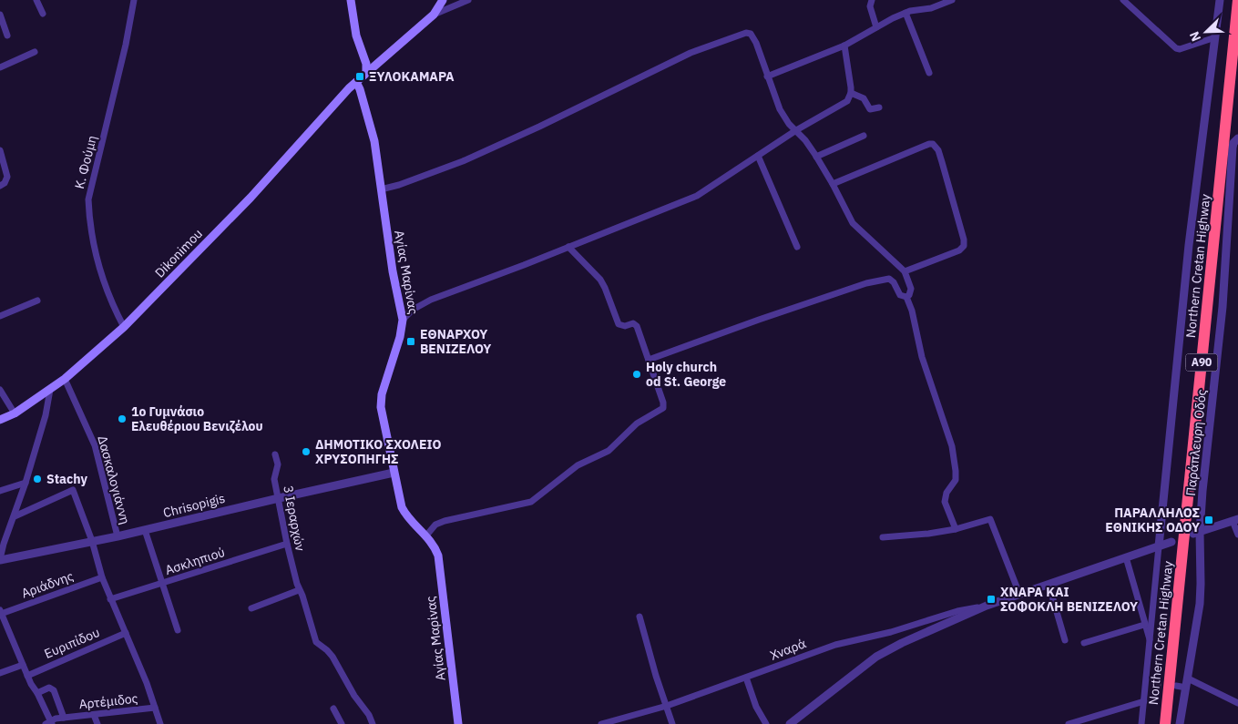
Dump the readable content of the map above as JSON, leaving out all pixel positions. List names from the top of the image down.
{
  "streets": {
    "highway": ["Northern Cretan Highway", "Α90"],
    "main road": ["Dikonimou", "Αγίας Μαρίνας"],
    "street": [
      "Κ. Φούμη",
      "Παράπλευρη Οδός",
      "Δασκαλογιάννη",
      "Chrisopigis",
      "3 Ιεραρχών",
      "Ασκληπιού",
      "Αριάδνης",
      "Ευριπίδου",
      "Χναρά",
      "Αρτέμιδος"
    ]
  },
  "crossings": [
    ["Κ. Φούμη", "Dikonimou"],
    ["Dikonimou", "Αγίας Μαρίνας"],
    ["Dikonimou", "Δασκαλογιάννη"],
    ["Αγίας Μαρίνας", "Chrisopigis"],
    ["Παράπλευρη Οδός", "Χναρά"],
    ["Δασκαλογιάννη", "Chrisopigis"],
    ["Chrisopigis", "3 Ιεραρχών"],
    ["3 Ιεραρχών", "Ασκληπιού"]
  ],
  "places": {
    "transit": [
      "ΞΥΛΟΚΑΜΑΡΑ",
      "ΕΘΝΑΡΧΟΥ ΒΕΝΙΖΕΛΟΥ",
      "ΠΑΡΑΛΛΗΛΟΣ ΕΘΝΙΚΗΣ ΟΔΟΥ",
      "ΧΝΑΡΑ ΚΑΙ ΣΟΦΟΚΛΗ ΒΕΝΙΖΕΛΟΥ"
    ],
    "other": [
      "Holy church od St. George",
      "1ο Γυμνάσιο Ελευθέριου Βενιζέλου",
      "ΔΗΜΟΤΙΚΟ ΣΧΟΛΕΙΟ ΧΡΥΣΟΠΗΓΗΣ",
      "Stachy"
    ]
  },
  "north": "bottom left"
}
